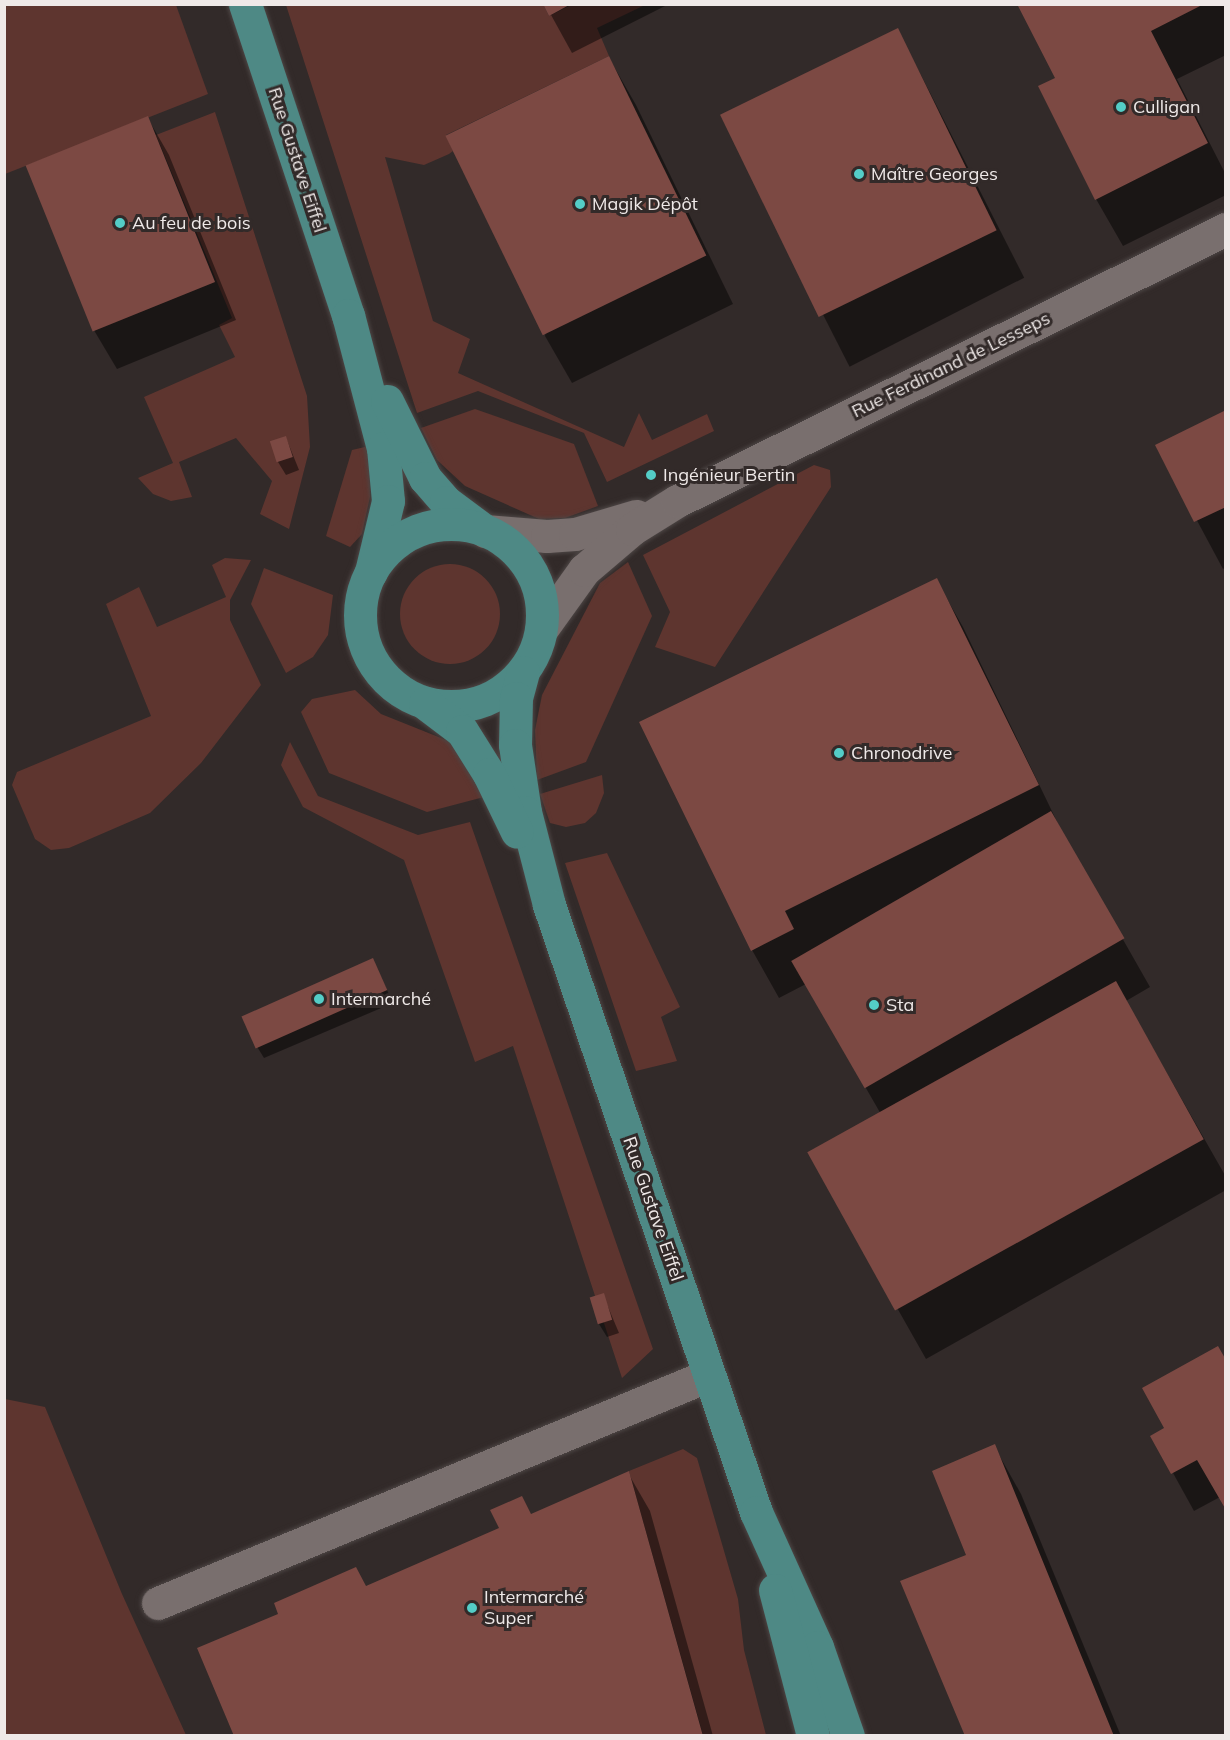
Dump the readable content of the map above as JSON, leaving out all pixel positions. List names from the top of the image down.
{
  "streets": {
    "main road": ["Rue Gustave Eiffel"],
    "street": ["Rue Ferdinand de Lesseps"]
  },
  "crossings": [
    ["Rue Gustave Eiffel", "Rue Ferdinand de Lesseps"]
  ],
  "places": [
    "Culligan",
    "Maître Georges",
    "Magik Dépôt",
    "Au feu de bois",
    "Ingénieur Bertin",
    "Chronodrive",
    "Intermarché",
    "Sta",
    "Intermarché Super"
  ]
}
